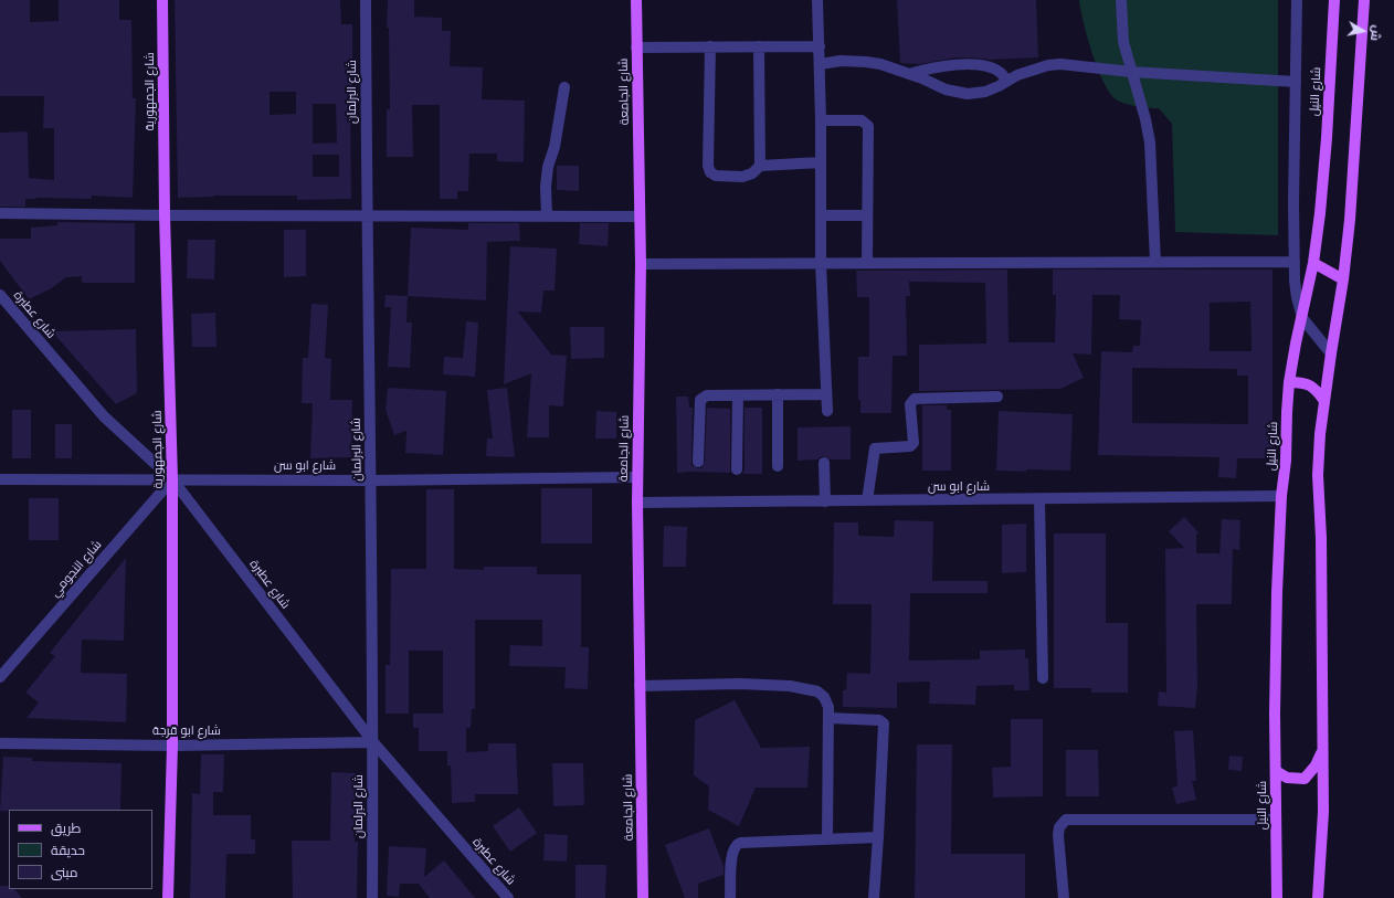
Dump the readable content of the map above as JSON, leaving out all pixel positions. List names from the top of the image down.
{
  "streets": {
    "main road": ["شارع الجمهورية", "شارع الجامعة", "شارع النيل"],
    "street": [
      "شارع البرلمان",
      "شارع عطبرة",
      "شارع ابو سن",
      "شارع النجومي",
      "شارع ابو قرجة"
    ]
  },
  "crossings": [
    ["شارع الجمهورية", "شارع عطبرة"],
    ["شارع الجمهورية", "شارع ابو سن"],
    ["شارع الجمهورية", "شارع النجومي"],
    ["شارع الجمهورية", "شارع ابو قرجة"],
    ["شارع البرلمان", "شارع عطبرة"],
    ["شارع البرلمان", "شارع ابو سن"],
    ["شارع البرلمان", "شارع ابو قرجة"],
    ["شارع الجامعة", "شارع ابو سن"],
    ["شارع النيل", "شارع ابو سن"],
    ["شارع عطبرة", "شارع ابو سن"],
    ["شارع عطبرة", "شارع النجومي"],
    ["شارع عطبرة", "شارع ابو قرجة"],
    ["شارع ابو سن", "شارع النجومي"]
  ],
  "legend": ["طريق", "حديقة", "مبنى"],
  "north": "right"
}
